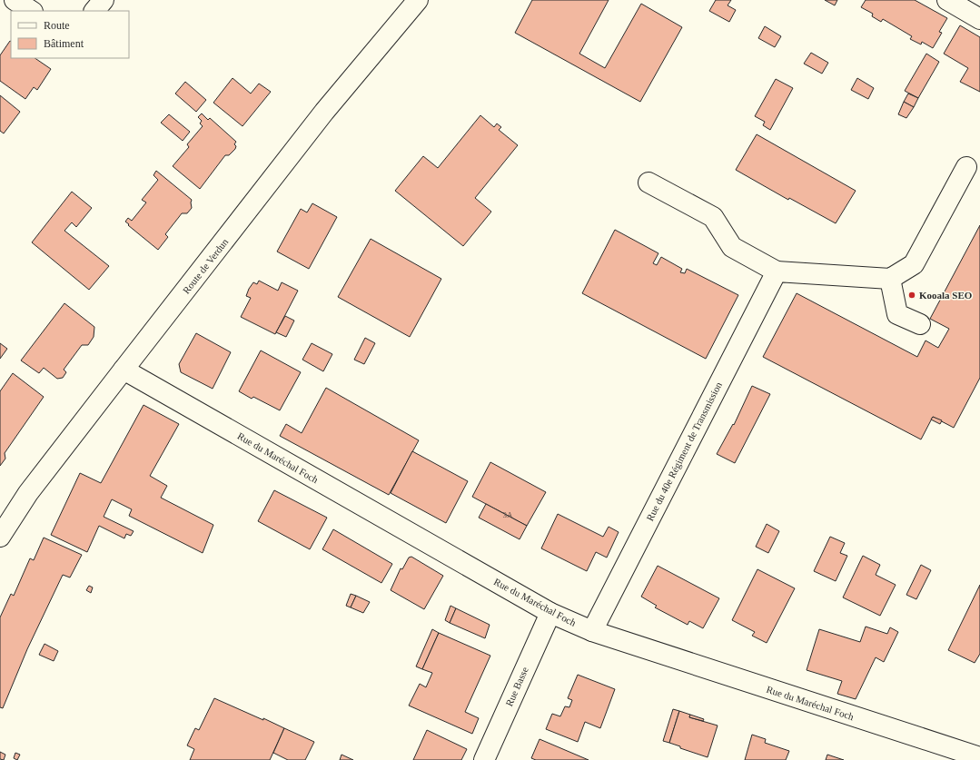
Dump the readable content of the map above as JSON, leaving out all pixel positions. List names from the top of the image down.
{
  "streets": {
    "street": [
      "Route de Verdun",
      "Rue du 40e Régiment de Transmission",
      "Rue du Maréchal Foch",
      "Rue Basse"
    ]
  },
  "crossings": [
    ["Route de Verdun", "Rue du Maréchal Foch"],
    ["Rue du 40e Régiment de Transmission", "Rue du Maréchal Foch"],
    ["Rue du Maréchal Foch", "Rue Basse"]
  ],
  "places": ["Kooala SEO"],
  "house_numbers": ["3A"],
  "legend": ["Route", "Bâtiment"]
}
